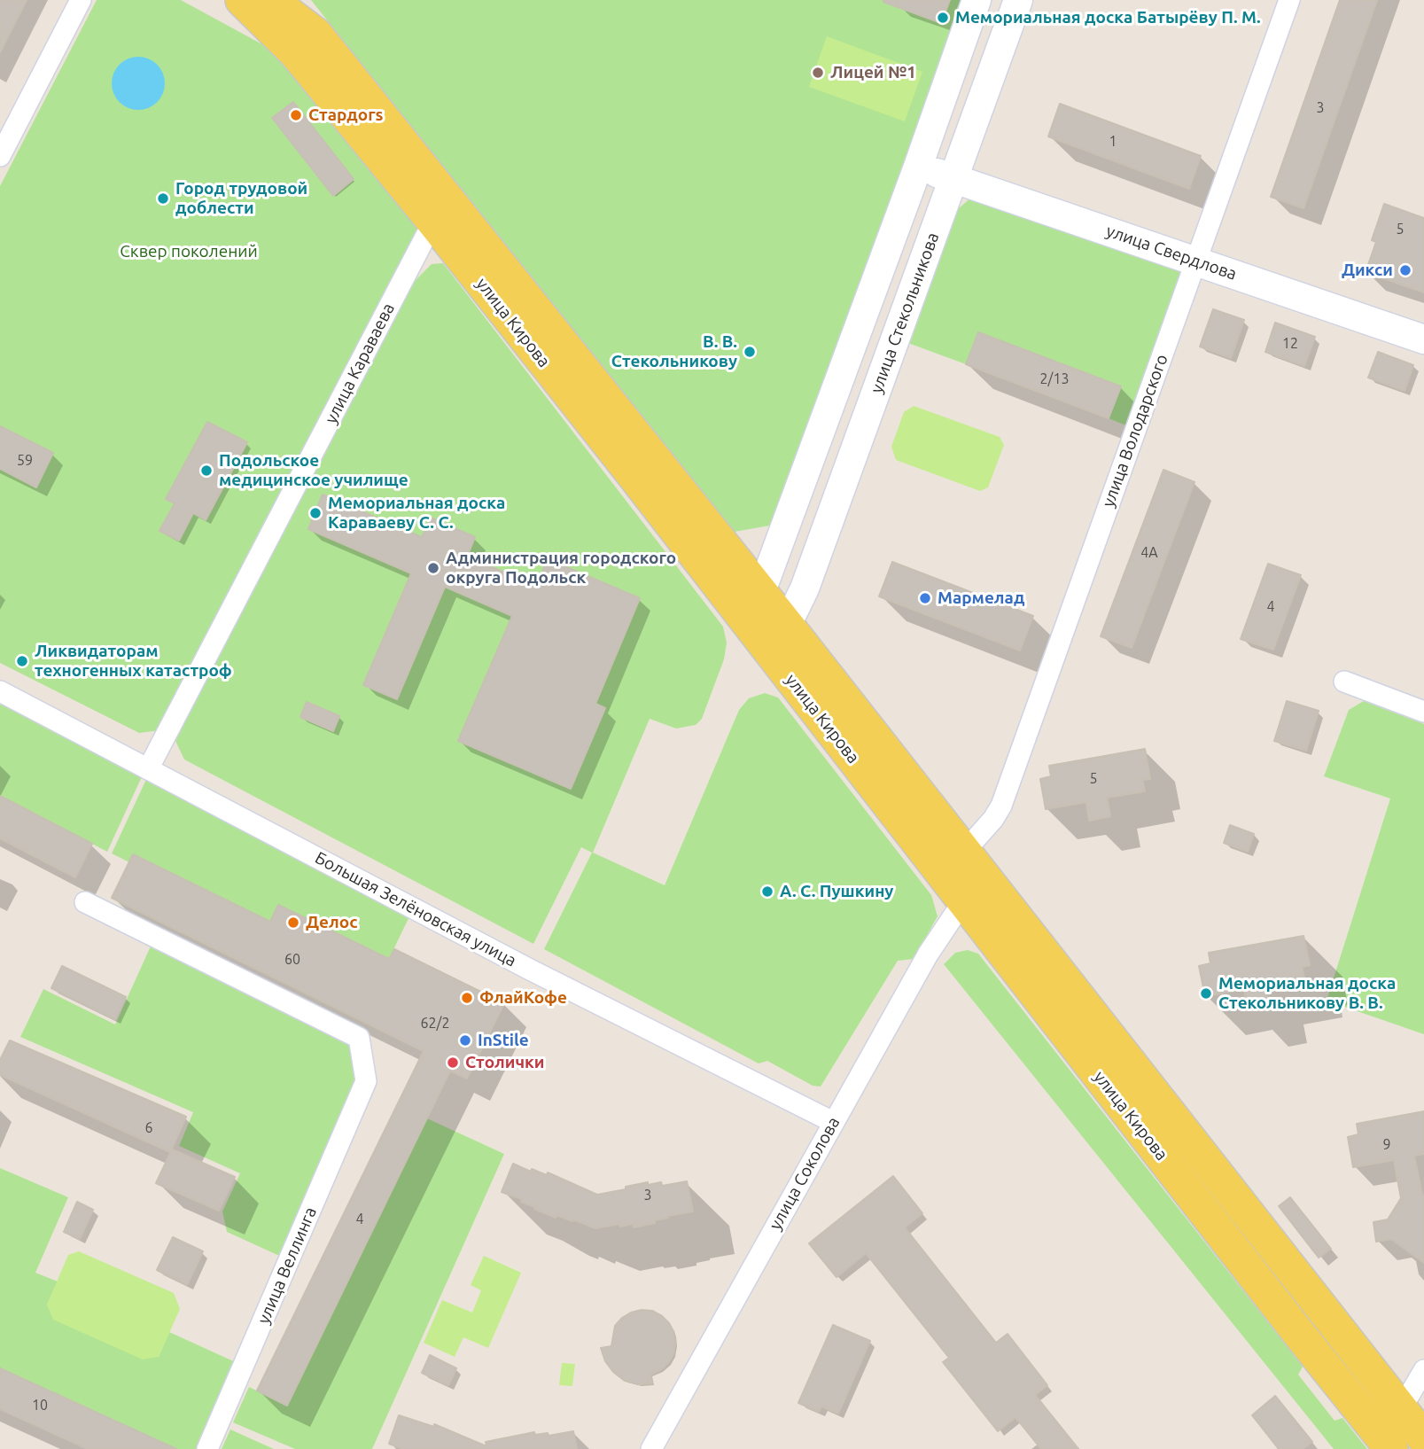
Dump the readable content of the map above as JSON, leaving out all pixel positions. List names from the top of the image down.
{
  "streets": {
    "main road": ["улица Свердлова", "улица Стекольникова", "улица Кирова"],
    "street": [
      "улица Караваева",
      "улица Володарского",
      "Большая Зелёновская улица",
      "улица Соколова",
      "улица Веллинга"
    ]
  },
  "crossings": [
    ["улица Свердлова", "улица Стекольникова"],
    ["улица Свердлова", "улица Володарского"],
    ["улица Стекольникова", "улица Кирова"],
    ["улица Кирова", "улица Караваева"],
    ["улица Кирова", "улица Володарского"],
    ["улица Кирова", "улица Соколова"],
    ["улица Караваева", "Большая Зелёновская улица"],
    ["Большая Зелёновская улица", "улица Соколова"]
  ],
  "parks": ["Сквер поколений"],
  "places": [
    "Мемориальная доска Батырёву П. М.",
    "Лицeй №1",
    "Стардогs",
    "Город трудовой доблести",
    "Дикси",
    "В. В. Стекольникову",
    "Подольское медицинское училище",
    "Мемориальная доска Караваеву С. С.",
    "Администрация городского округа Подольск",
    "Мармелад",
    "Ликвидаторам техногенных катастроф",
    "А. С. Пушкину",
    "Делос",
    "Мемориальная доска Стекольникову В. В.",
    "ФлайКофе",
    "InStile",
    "Столички"
  ],
  "house_numbers": [
    "3",
    "1",
    "5",
    "12",
    "2/13",
    "59",
    "4А",
    "4",
    "5",
    "60",
    "62/2",
    "6",
    "9",
    "3",
    "4",
    "10"
  ]
}
